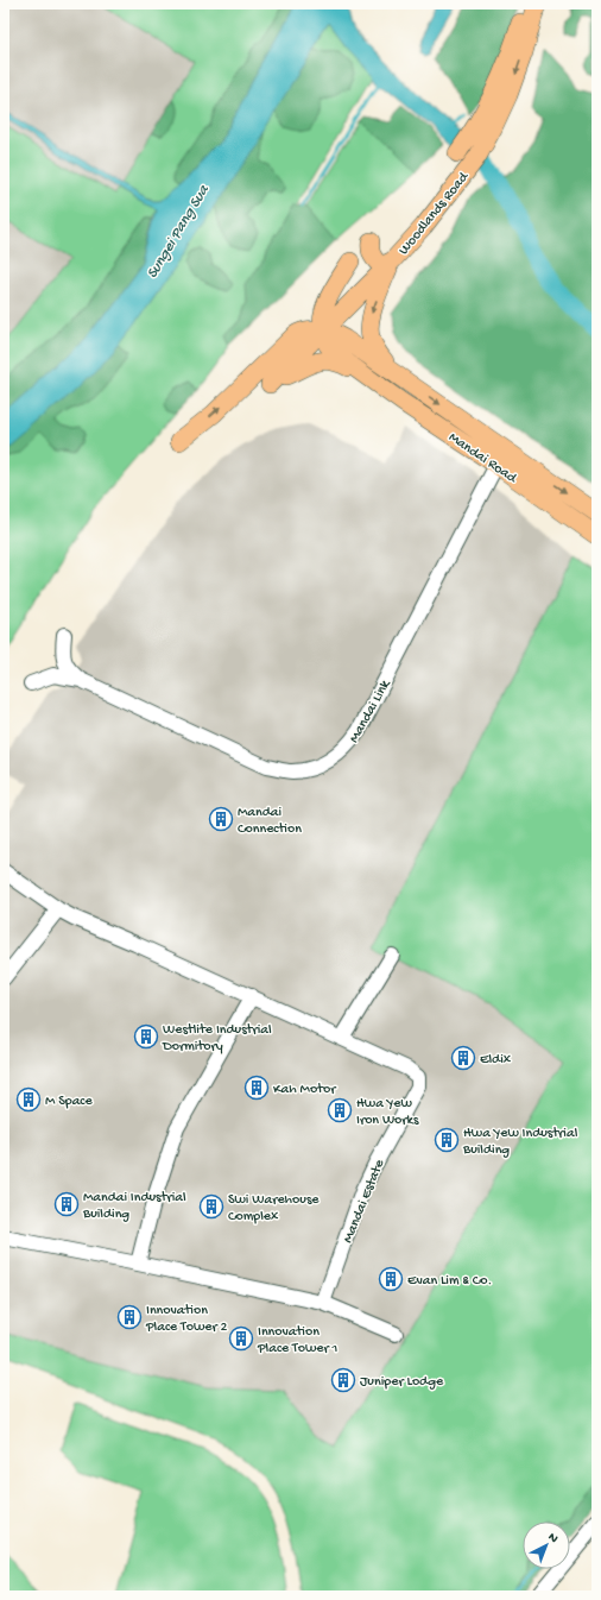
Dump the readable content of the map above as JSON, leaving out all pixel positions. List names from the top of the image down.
{
  "streets": {
    "main road": ["Woodlands Road", "Mandai Road"],
    "street": ["Mandai Link", "Mandai Estate"]
  },
  "crossings": [
    ["Woodlands Road", "Mandai Road"],
    ["Mandai Road", "Mandai Link"]
  ],
  "water": ["Sungei Pang Sua"],
  "places": {
    "building": [
      "Mandai Connection",
      "Westlite Industrial Dormitory",
      "Eldix",
      "Kah Motor",
      "M Space",
      "Hwa Yew Iron Works",
      "Hwa Yew Industrial Building",
      "Mandai Industrial Building",
      "Swi Warehouse Complex",
      "Evan Lim & Co.",
      "Innovation Place Tower 2",
      "Innovation Place Tower 1",
      "Juniper Lodge"
    ]
  },
  "north": "top right"
}
